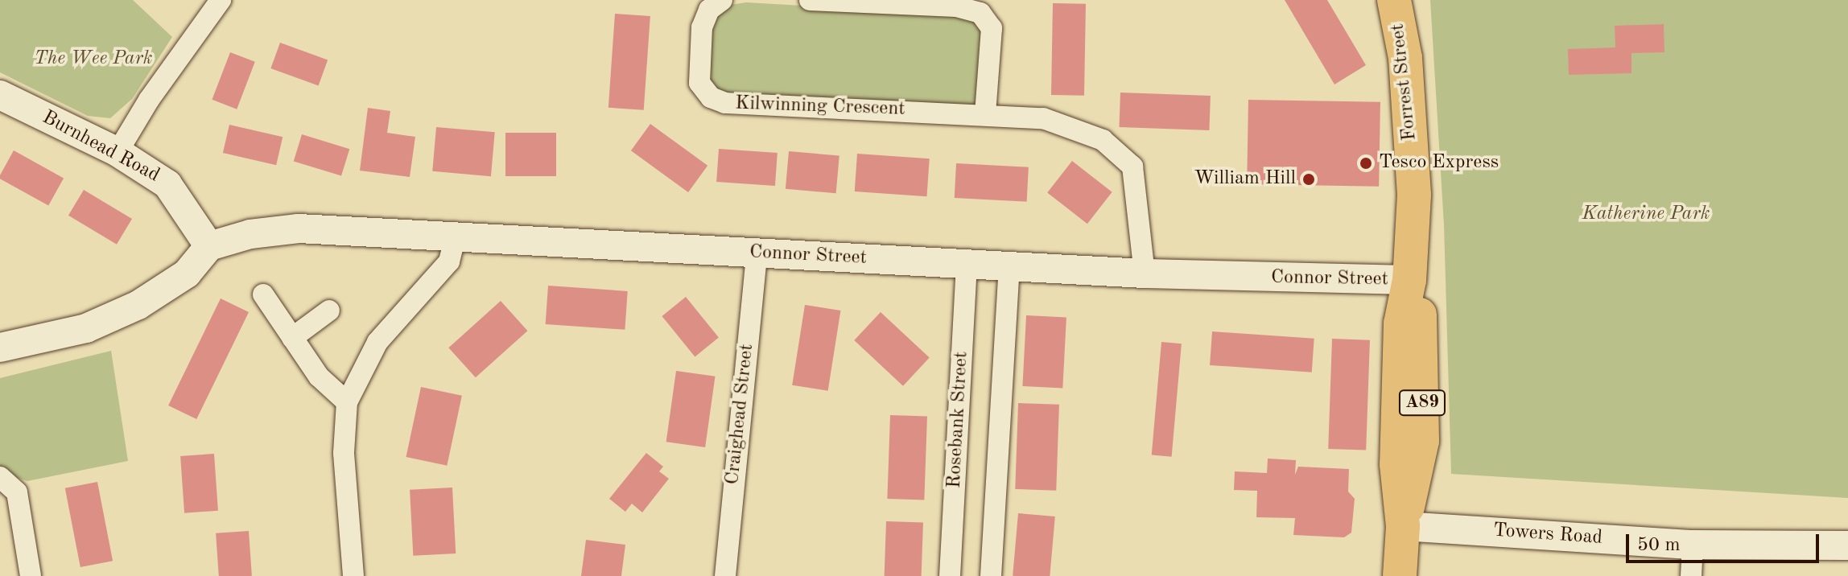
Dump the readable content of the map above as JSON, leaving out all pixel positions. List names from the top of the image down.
{
  "streets": {
    "main road": [
      "Forrest Street",
      "Burnhead Road",
      "Connor Street",
      "A89",
      "Towers Road"
    ],
    "street": ["Kilwinning Crescent", "Craighead Street", "Rosebank Street"]
  },
  "crossings": [
    ["Forrest Street", "Connor Street"],
    ["Forrest Street", "Towers Road"],
    ["Kilwinning Crescent", "Connor Street"],
    ["Burnhead Road", "Connor Street"],
    ["Connor Street", "Craighead Street"],
    ["Connor Street", "Rosebank Street"]
  ],
  "parks": ["The Wee Park", "Katherine Park"],
  "places": ["Tesco Express", "William Hill"],
  "scale_bar": "50 m"
}
